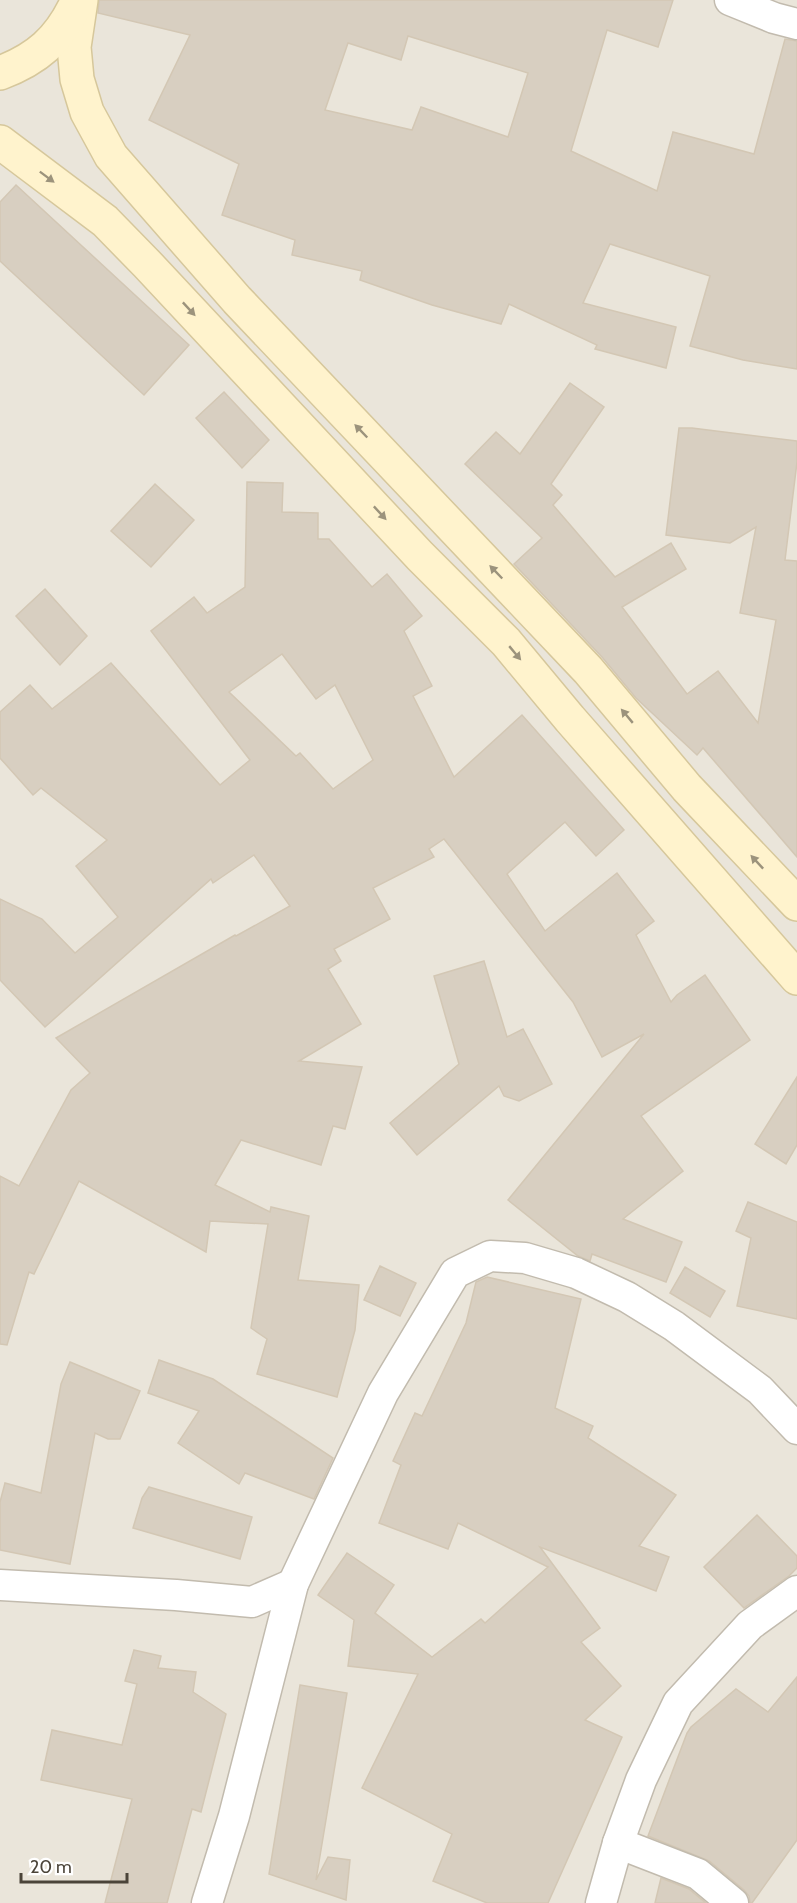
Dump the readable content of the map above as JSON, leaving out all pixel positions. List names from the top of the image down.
{
  "scale_bar": "20 m"
}
